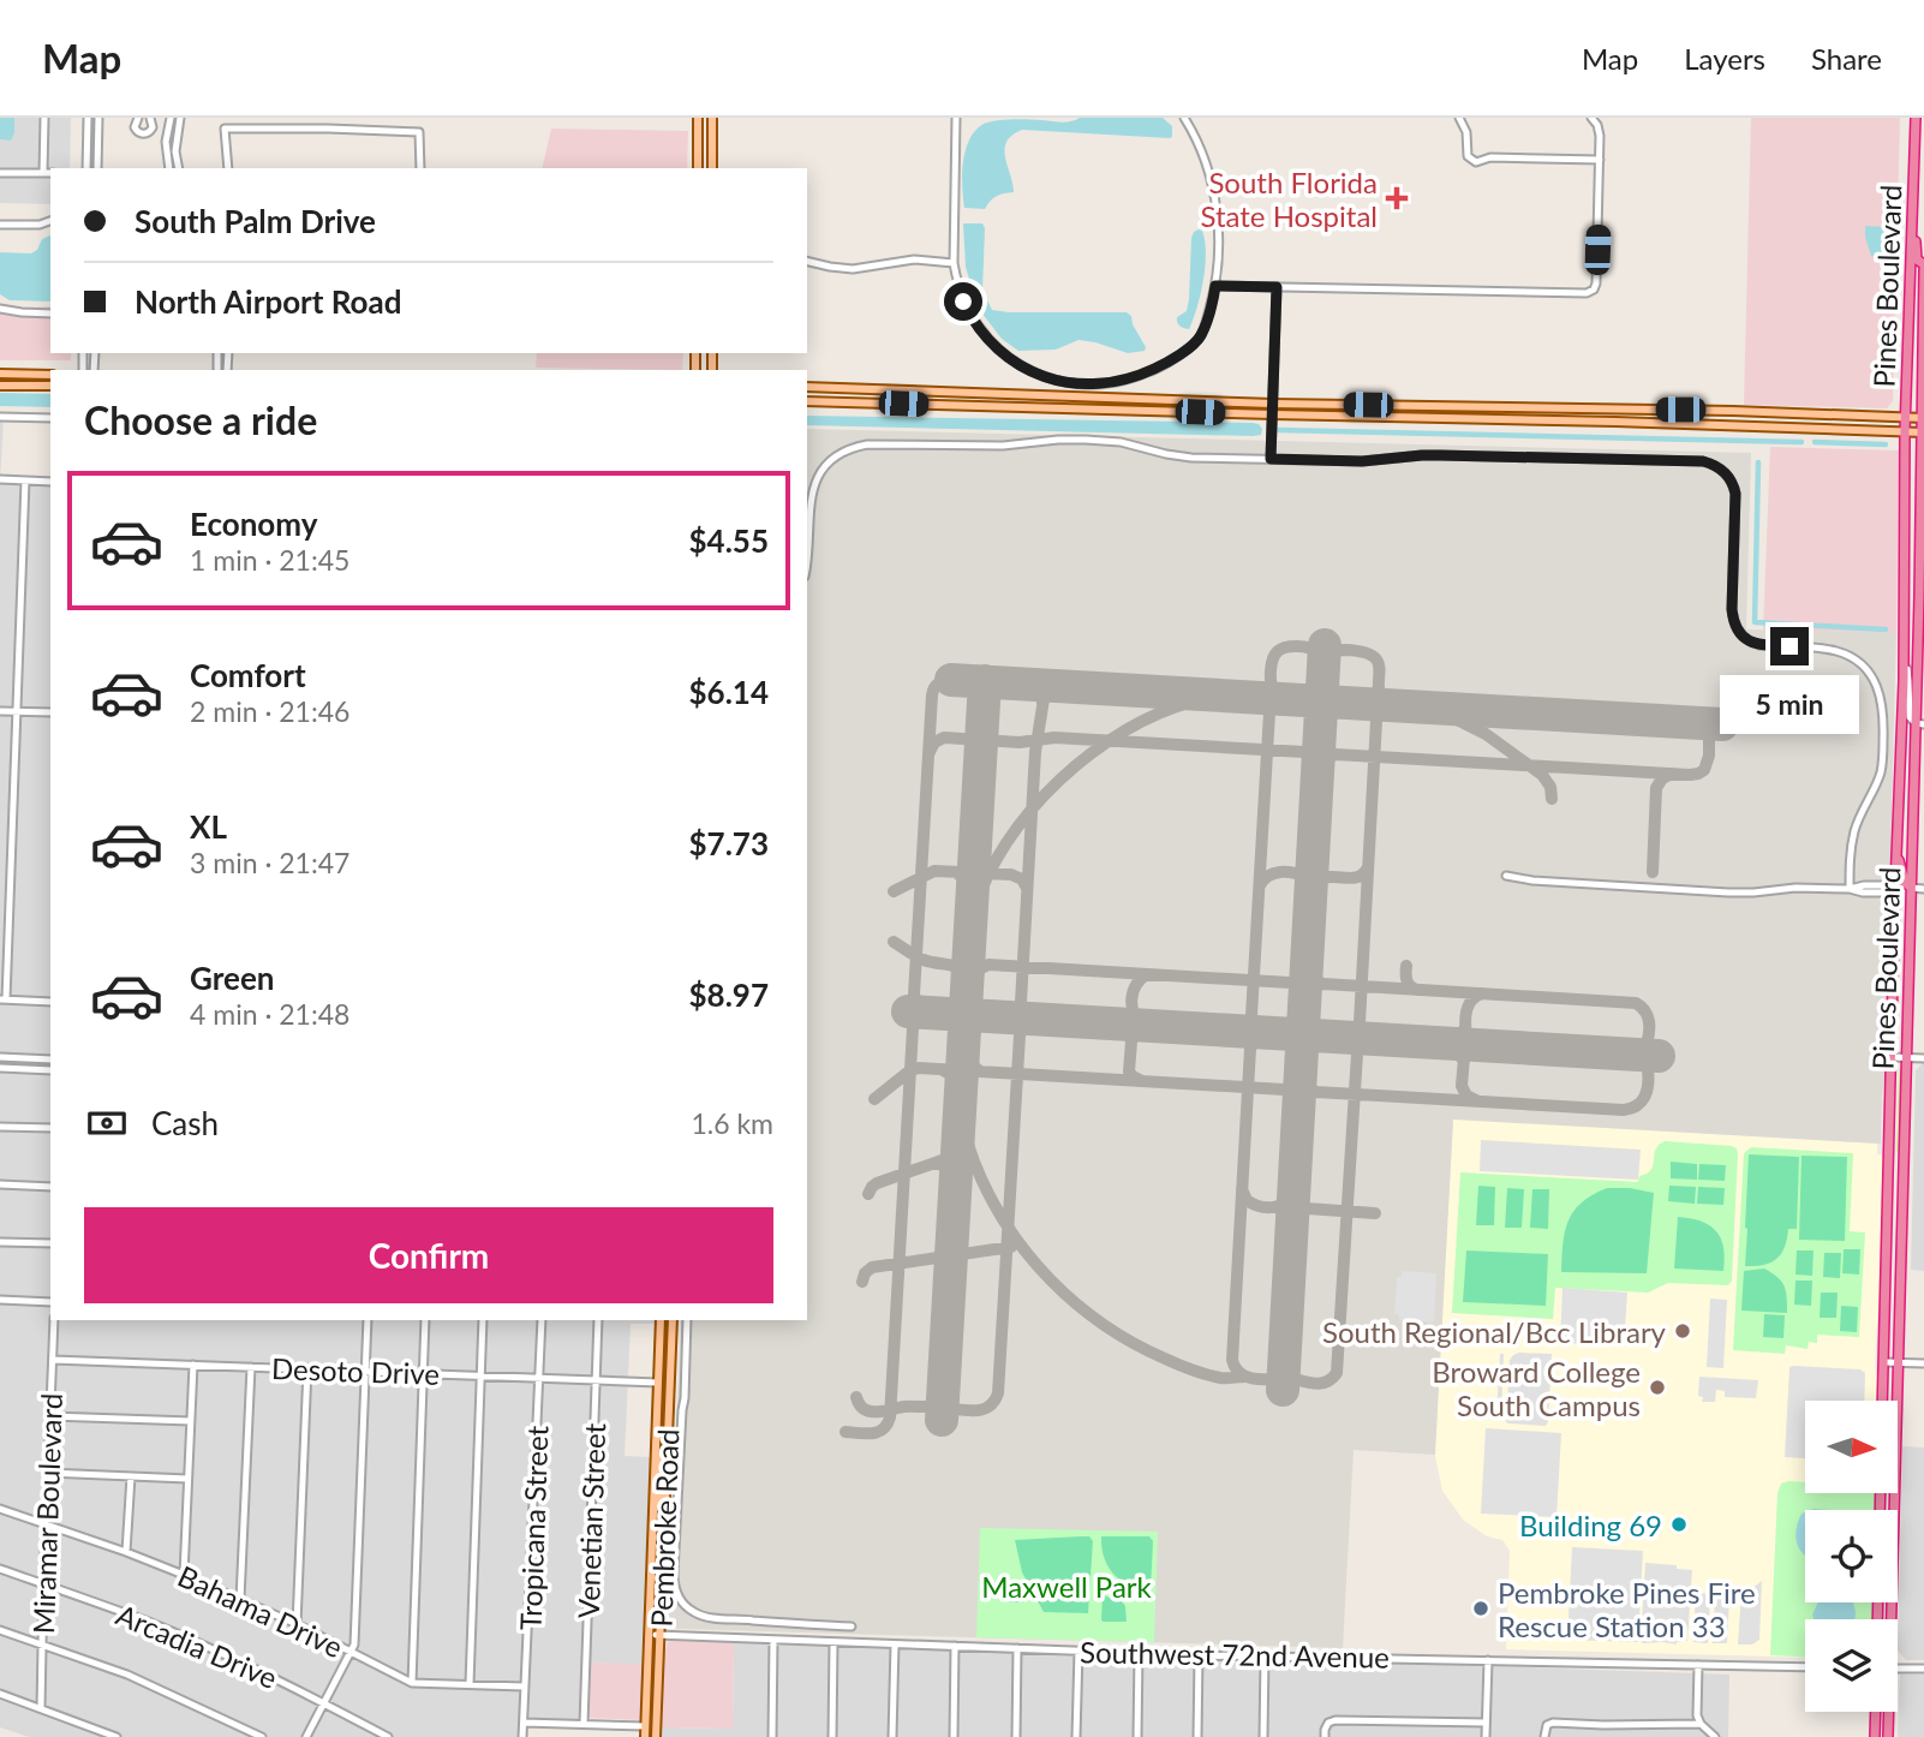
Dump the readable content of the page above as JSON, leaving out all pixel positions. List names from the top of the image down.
{
  "streets": {
    "highway": ["Pines Boulevard"],
    "main road": ["Pembroke Road"],
    "street": [
      "Desoto Drive",
      "Miramar Boulevard",
      "Venetian Street",
      "Tropicana Street",
      "Bahama Drive",
      "Arcadia Drive",
      "Southwest 72nd Avenue"
    ]
  },
  "crossings": [
    ["Desoto Drive", "Miramar Boulevard"],
    ["Desoto Drive", "Venetian Street"],
    ["Desoto Drive", "Tropicana Street"],
    ["Desoto Drive", "Pembroke Road"],
    ["Miramar Boulevard", "Bahama Drive"],
    ["Miramar Boulevard", "Arcadia Drive"],
    ["Tropicana Street", "Bahama Drive"],
    ["Pembroke Road", "Southwest 72nd Avenue"]
  ],
  "parks": ["Maxwell Park"],
  "places": {
    "health": ["South Florida State Hospital"],
    "other": [
      "South Regional/Bcc Library",
      "Broward College South Campus",
      "Building 69",
      "Pembroke Pines Fire Rescue Station 33"
    ]
  },
  "north": "right",
  "page": {
    "header": "Map",
    "nav": ["Map", "Layers", "Share"],
    "banner": ["South Palm Drive", "North Airport Road"],
    "heading": "Choose a ride",
    "list": [
      {
        "name": "Economy",
        "note": "1 min · 21:45",
        "value": "$4.55"
      },
      {
        "name": "Comfort",
        "note": "2 min · 21:46",
        "value": "$6.14"
      },
      {
        "name": "XL",
        "note": "3 min · 21:47",
        "value": "$7.73"
      },
      {
        "name": "Green",
        "note": "4 min · 21:48",
        "value": "$8.97"
      }
    ],
    "bubble": "5 min",
    "pay": ["Cash", "1.6 km"],
    "buttons": "Confirm"
  }
}
